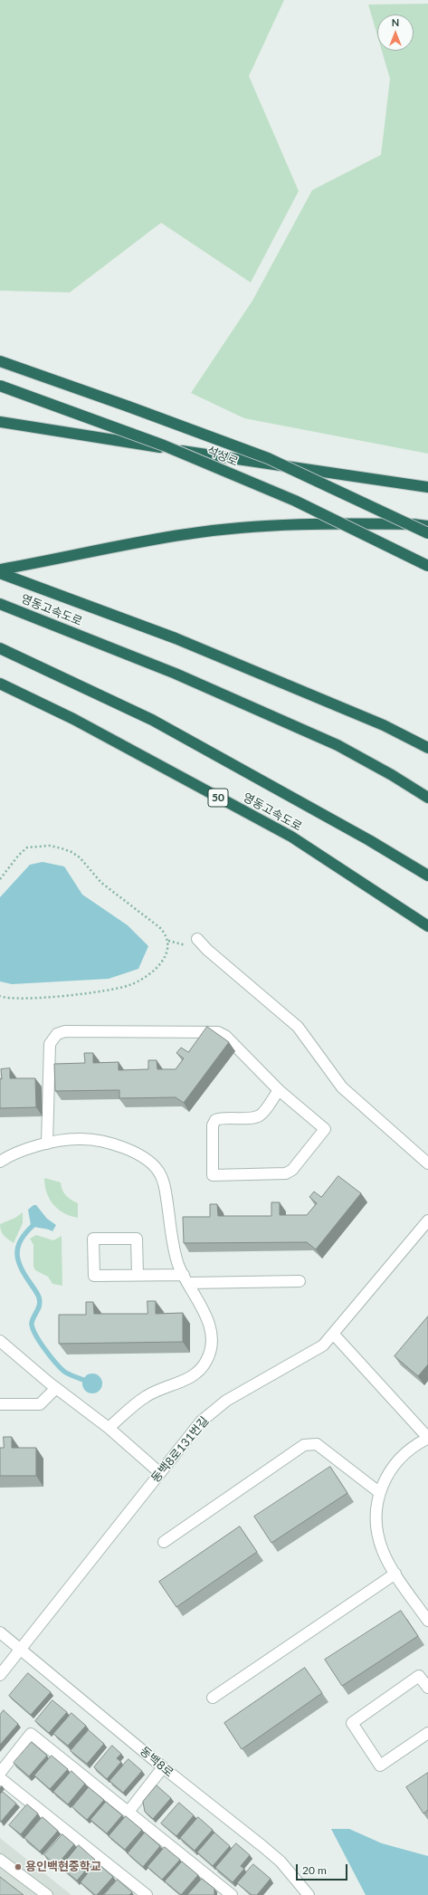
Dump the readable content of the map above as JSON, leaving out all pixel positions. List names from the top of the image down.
{
  "streets": {
    "highway": ["석성로", "영동고속도로", "50"],
    "street": ["동백8로131번길", "동백8로"]
  },
  "crossings": [
    ["동백8로131번길", "동백8로"]
  ],
  "places": ["용인백현중학교"],
  "scale_bar": "20 m",
  "north": "top"
}
